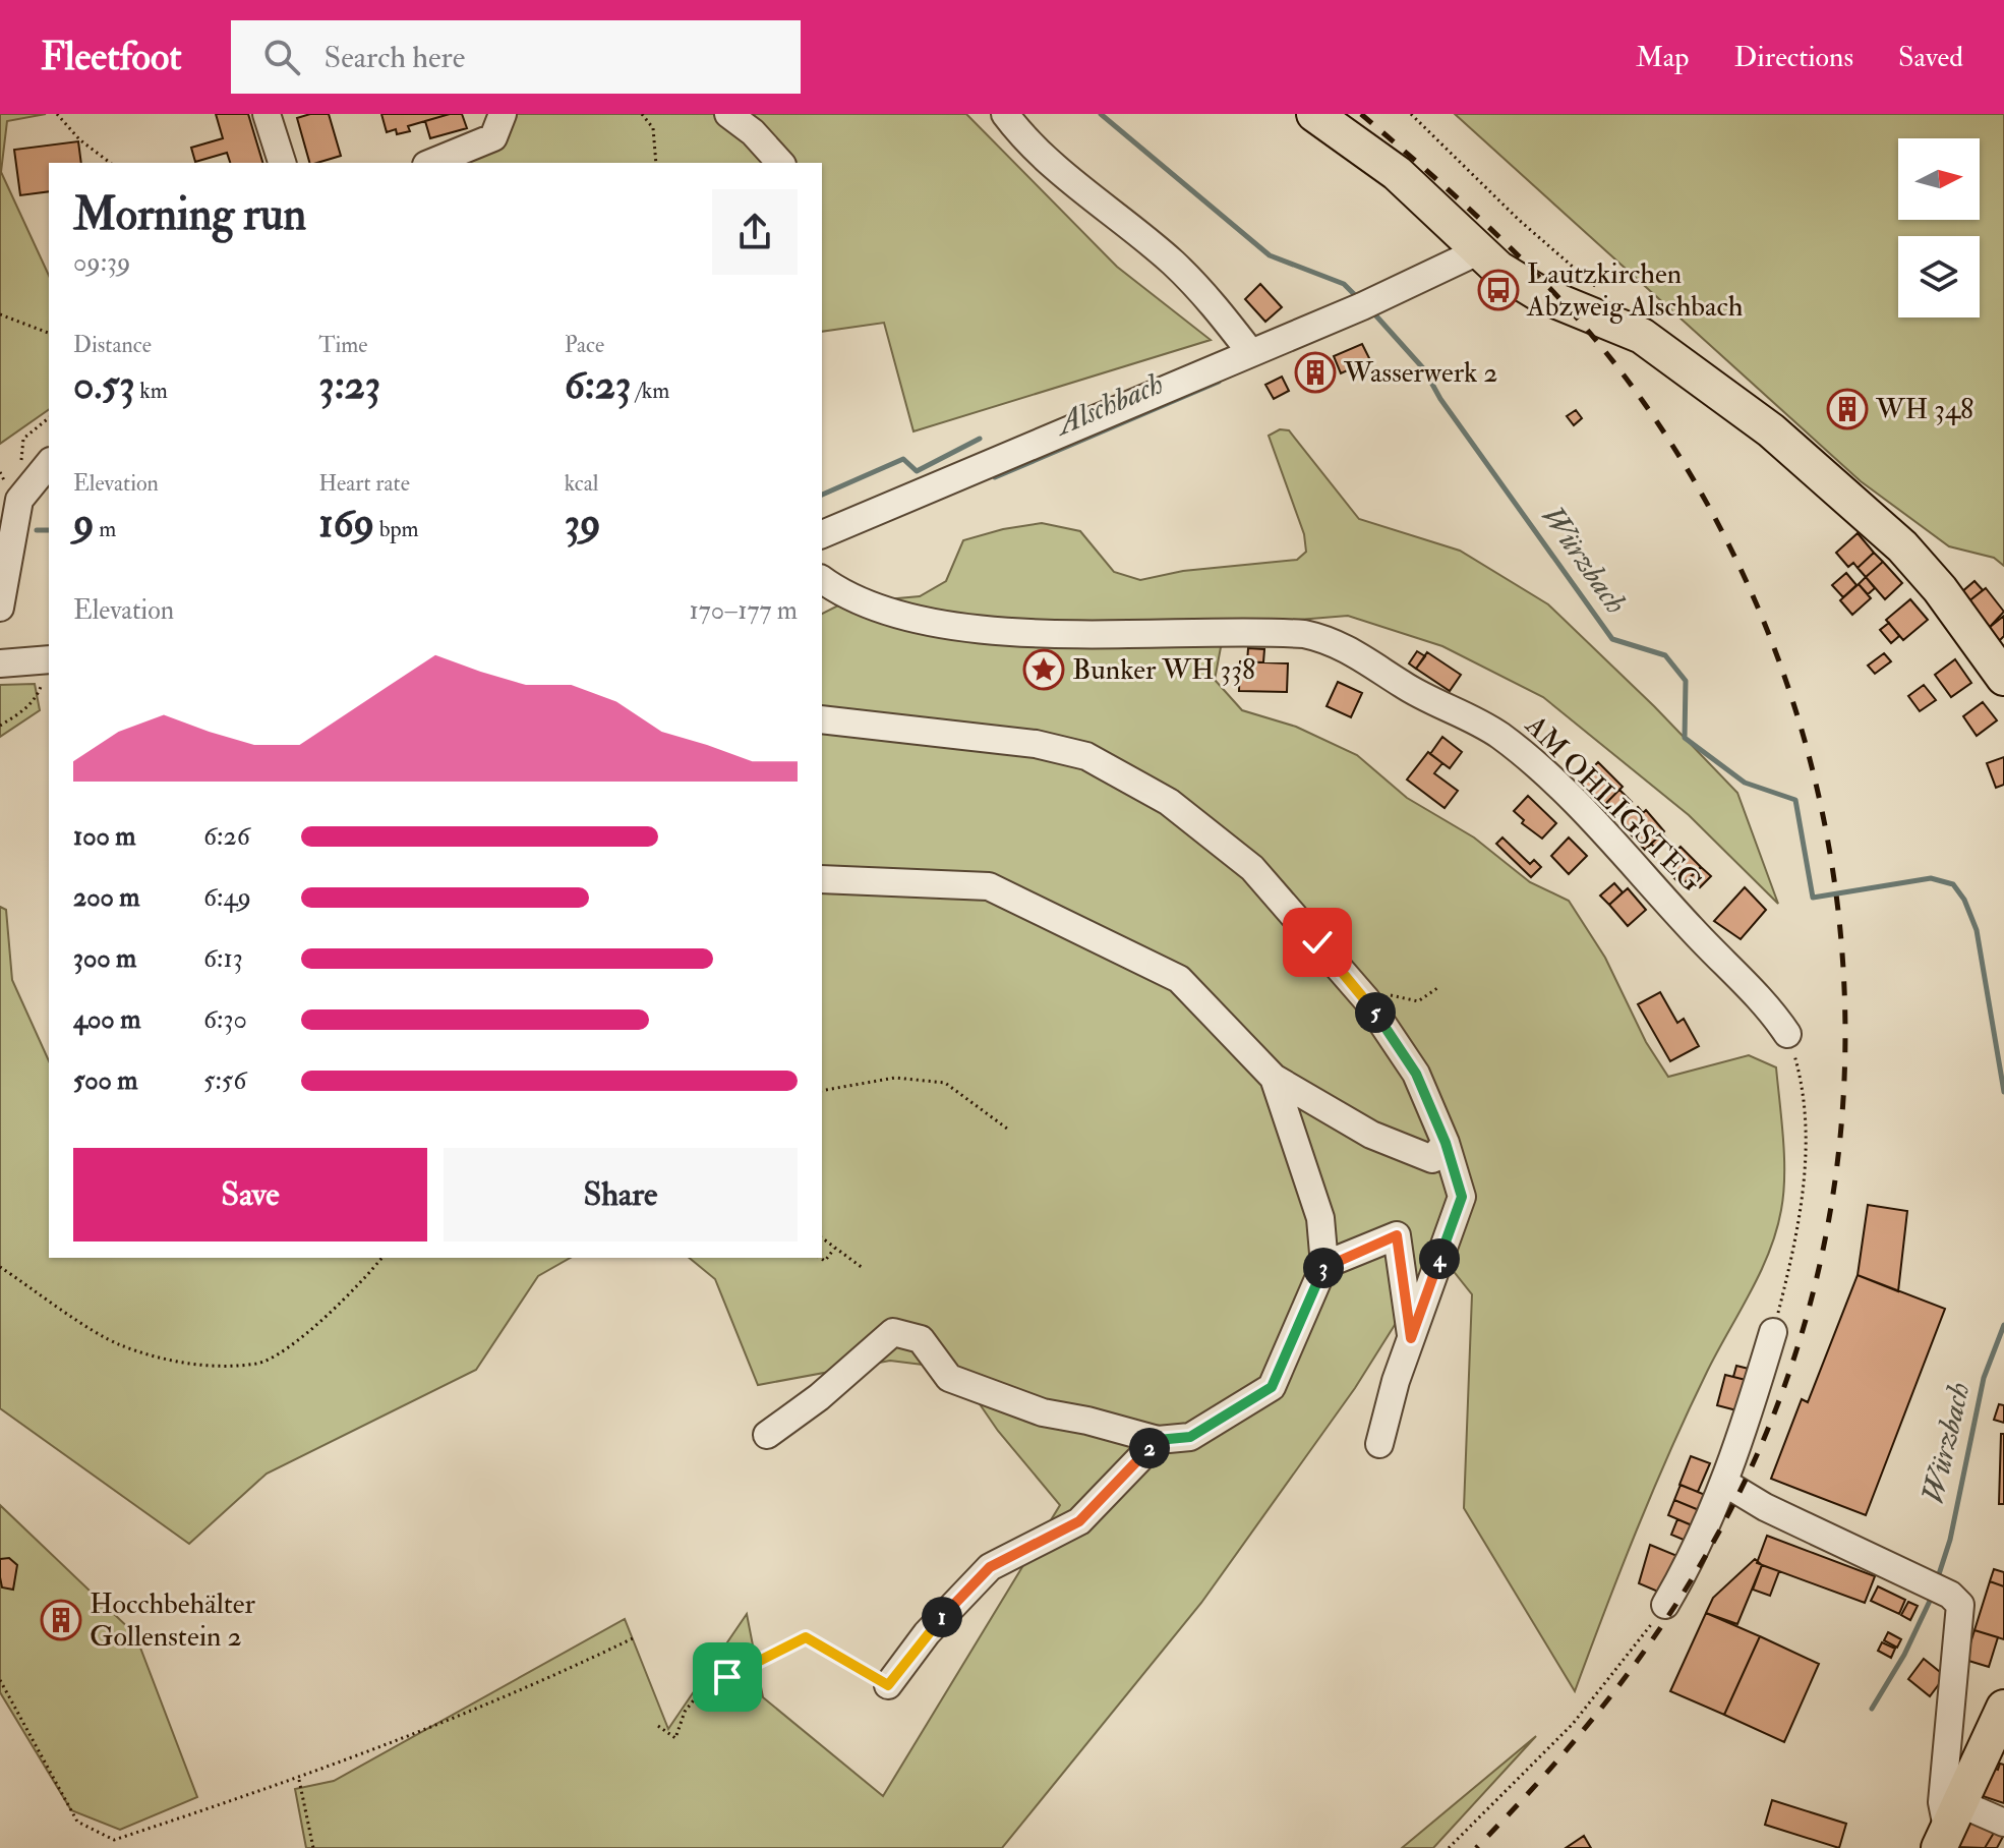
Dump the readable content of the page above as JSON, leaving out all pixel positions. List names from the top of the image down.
{
  "streets": {
    "street": ["AM OHLIGSTEG"]
  },
  "water": ["Alschbach", "Würzbach"],
  "places": {
    "bus stop": ["Lautzkirchen Abzweig Alschbach"],
    "building": ["Wasserwerk 2", "WH 348", "Hocchbehälter Gollenstein 2"],
    "place": ["Bunker WH 338"]
  },
  "north": "right",
  "page": {
    "header": "Fleetfoot",
    "search": "Search here",
    "nav": ["Map", "Directions", "Saved"],
    "heading": ["Morning run", "09:39"],
    "stats": [
      ["Distance", "0.53 km"],
      ["Time", "3:23"],
      ["Pace", "6:23 /km"],
      ["Elevation", "9 m"],
      ["Heart rate", "169 bpm"],
      ["kcal", "39"]
    ],
    "chart": ["Elevation", "170–177 m"],
    "list": [
      {
        "name": "100 m",
        "note": "6:26"
      },
      {
        "name": "200 m",
        "note": "6:49"
      },
      {
        "name": "300 m",
        "note": "6:13"
      },
      {
        "name": "400 m",
        "note": "6:30"
      },
      {
        "name": "500 m",
        "note": "5:56"
      }
    ],
    "pins": [
      "5",
      "4",
      "3",
      "2",
      "1"
    ],
    "buttons": ["Save", "Share"]
  }
}
